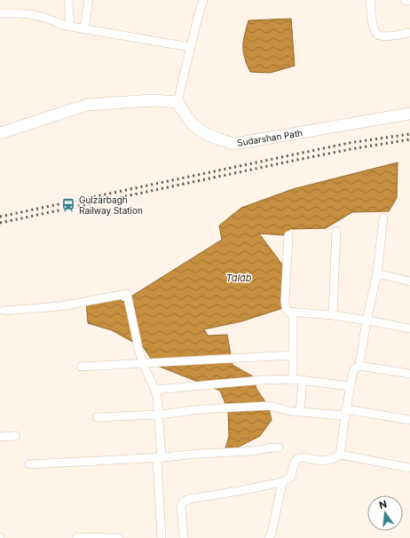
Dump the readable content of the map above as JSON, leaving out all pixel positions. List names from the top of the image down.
{
  "streets": {
    "main road": ["Sudarshan Path"]
  },
  "water": ["Talab"],
  "places": {
    "station": ["Gulzarbagh Railway Station"]
  },
  "north": "top"
}
